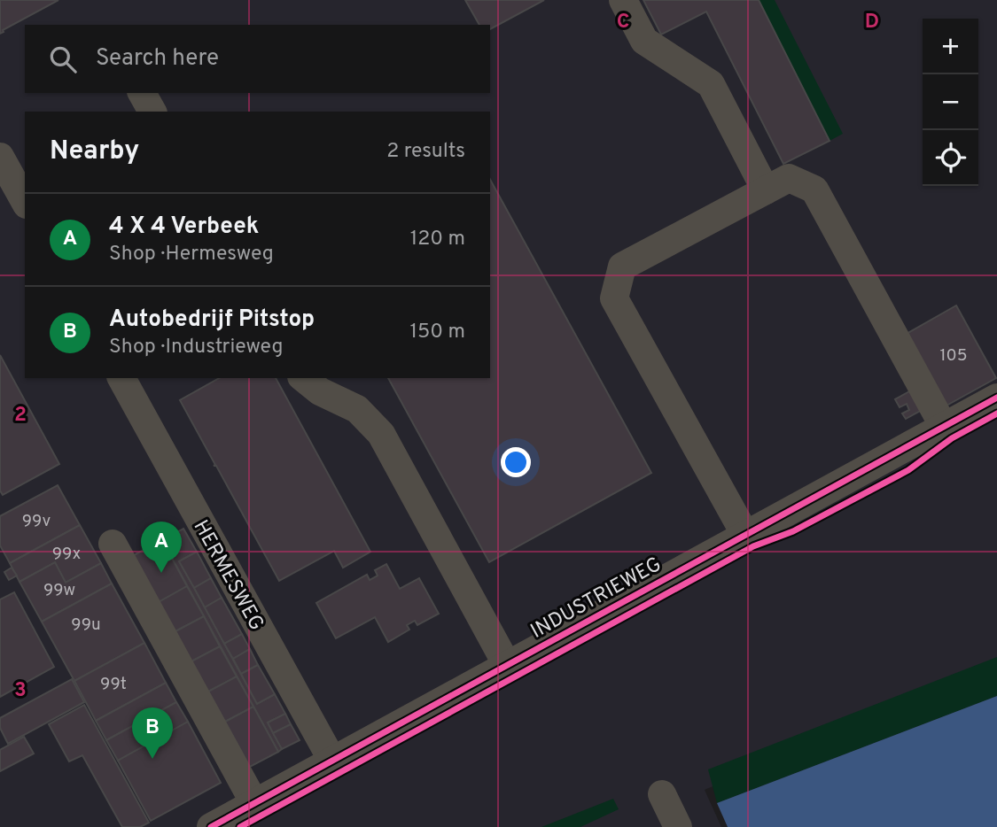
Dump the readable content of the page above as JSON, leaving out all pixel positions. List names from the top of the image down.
{
  "streets": {
    "street": ["HERMESWEG", "INDUSTRIEWEG"]
  },
  "crossings": [
    ["HERMESWEG", "INDUSTRIEWEG"]
  ],
  "house_numbers": [
    "105",
    "99v",
    "99x",
    "99w",
    "99u",
    "99t"
  ],
  "page": {
    "map_buttons": ["+", "−"],
    "search": "Search here",
    "heading": ["Nearby", "2 results"],
    "list": [
      {
        "mark": "A",
        "name": "4 X 4 Verbeek",
        "note": "Shop · Hermesweg",
        "value": "120 m"
      },
      {
        "mark": "B",
        "name": "Autobedrijf Pitstop",
        "note": "Shop · Industrieweg",
        "value": "150 m"
      }
    ],
    "pins": ["A", "B"]
  },
  "grid": {
    "columns": ["C", "D"],
    "rows": ["2", "3"]
  }
}
